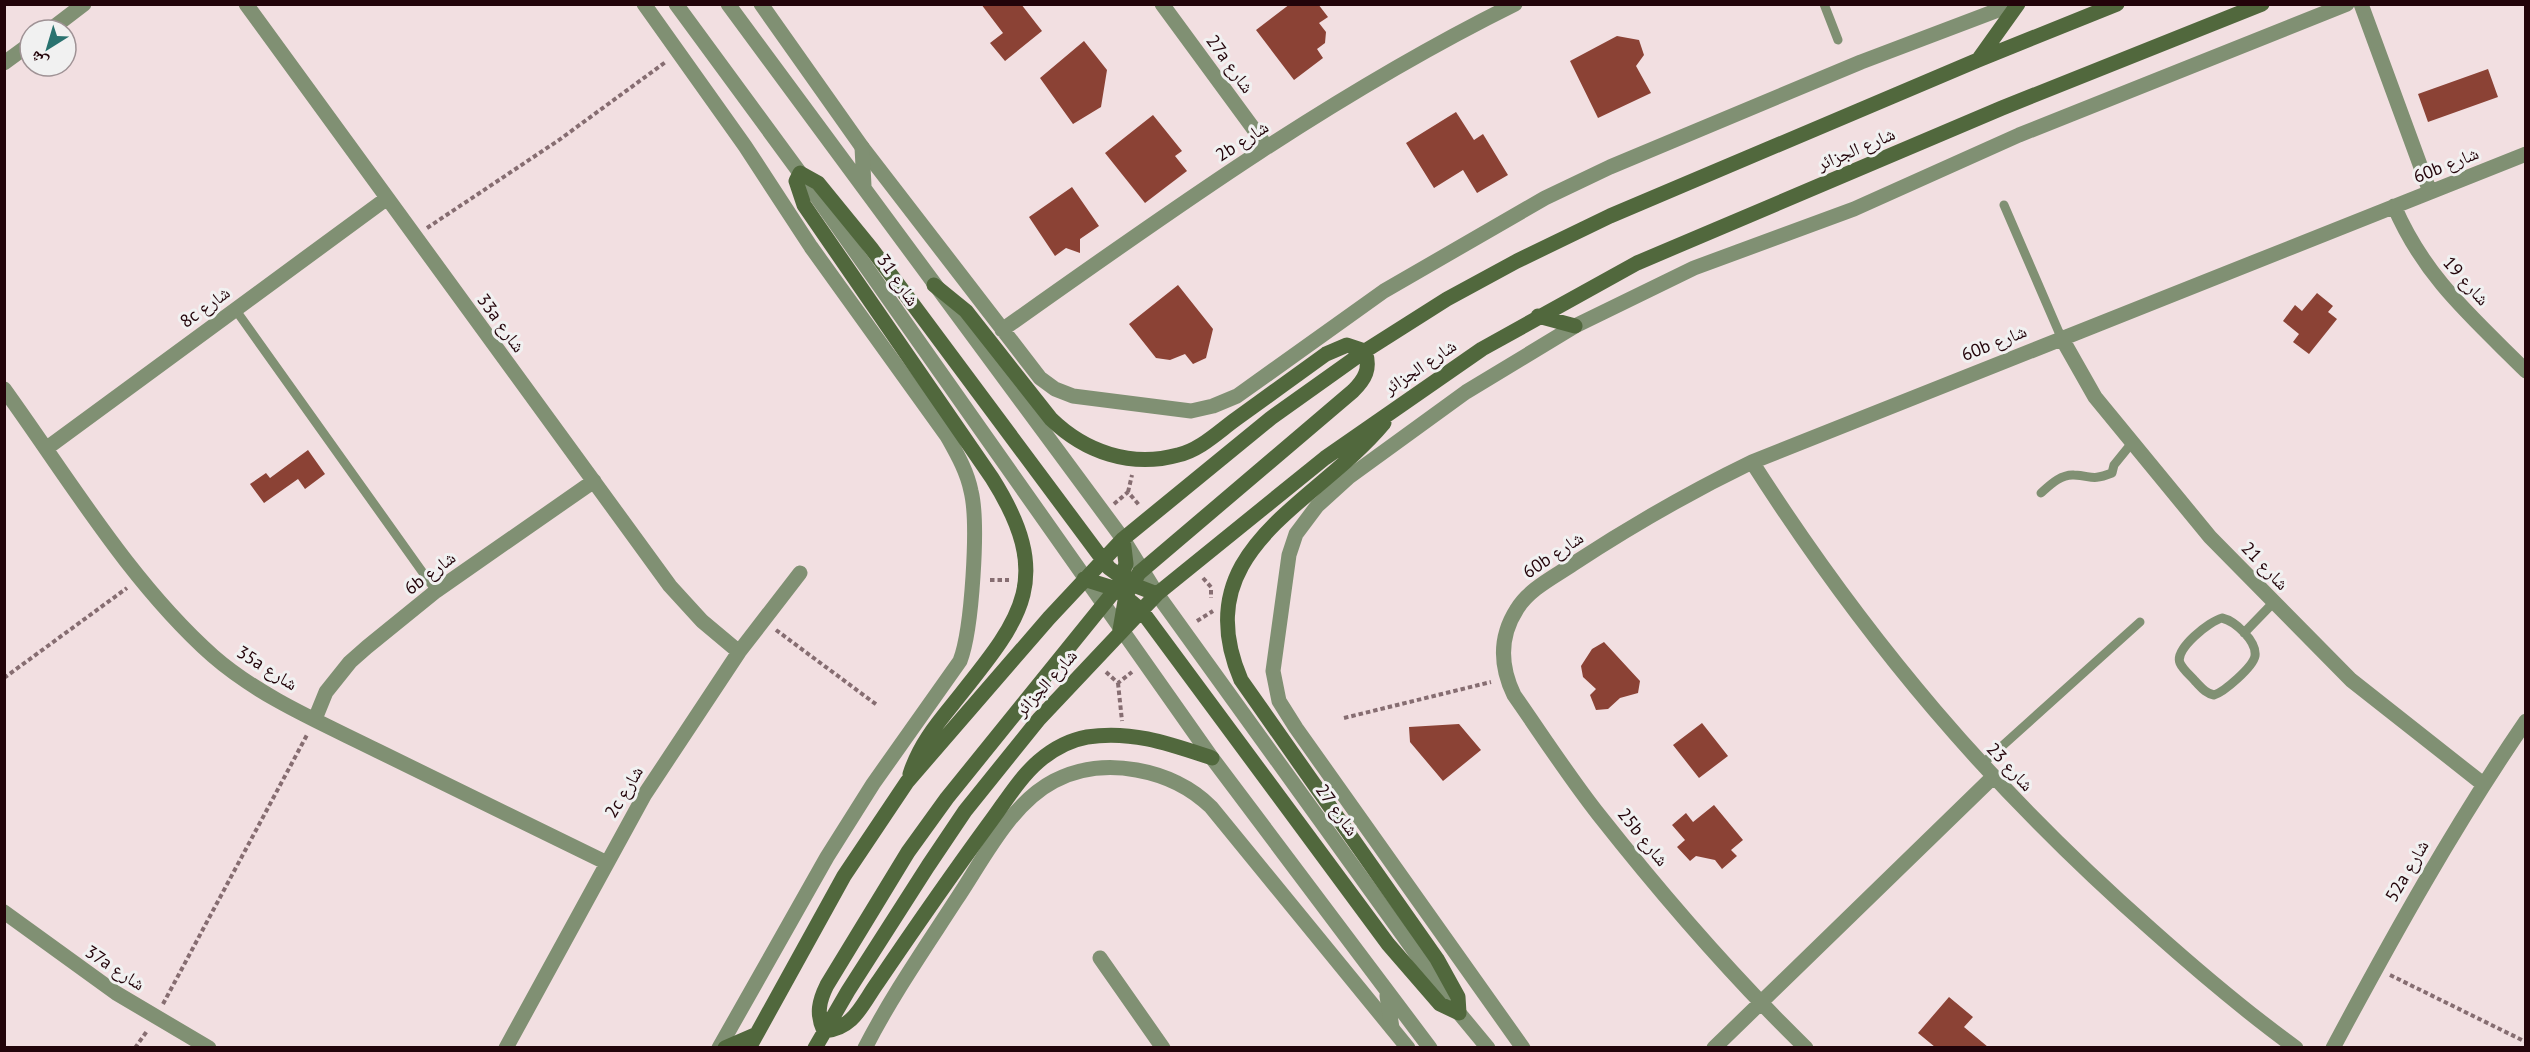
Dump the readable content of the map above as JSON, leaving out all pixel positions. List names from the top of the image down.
{
  "streets": {
    "main road": ["شارع الجزائر"],
    "street": [
      "27a شارع",
      "2b شارع",
      "60b شارع",
      "شارع 31",
      "شارع 19",
      "8c شارع",
      "33a شارع",
      "شارع 21",
      "6b شارع",
      "35a شارع",
      "شارع 23",
      "2c شارع",
      "شارع 27",
      "25b شارع",
      "52a شارع",
      "37a شارع"
    ]
  },
  "crossings": [
    ["27a شارع", "2b شارع"],
    ["شارع الجزائر", "شارع 31"],
    ["شارع الجزائر", "شارع 27"],
    ["60b شارع", "شارع 19"],
    ["60b شارع", "شارع 21"],
    ["60b شارع", "شارع 23"],
    ["60b شارع", "25b شارع"],
    ["شارع 31", "شارع 27"],
    ["8c شارع", "33a شارع"],
    ["8c شارع", "35a شارع"],
    ["33a شارع", "6b شارع"],
    ["33a شارع", "2c شارع"],
    ["شارع 21", "52a شارع"],
    ["6b شارع", "35a شارع"],
    ["35a شارع", "2c شارع"]
  ],
  "north": "bottom left"
}
